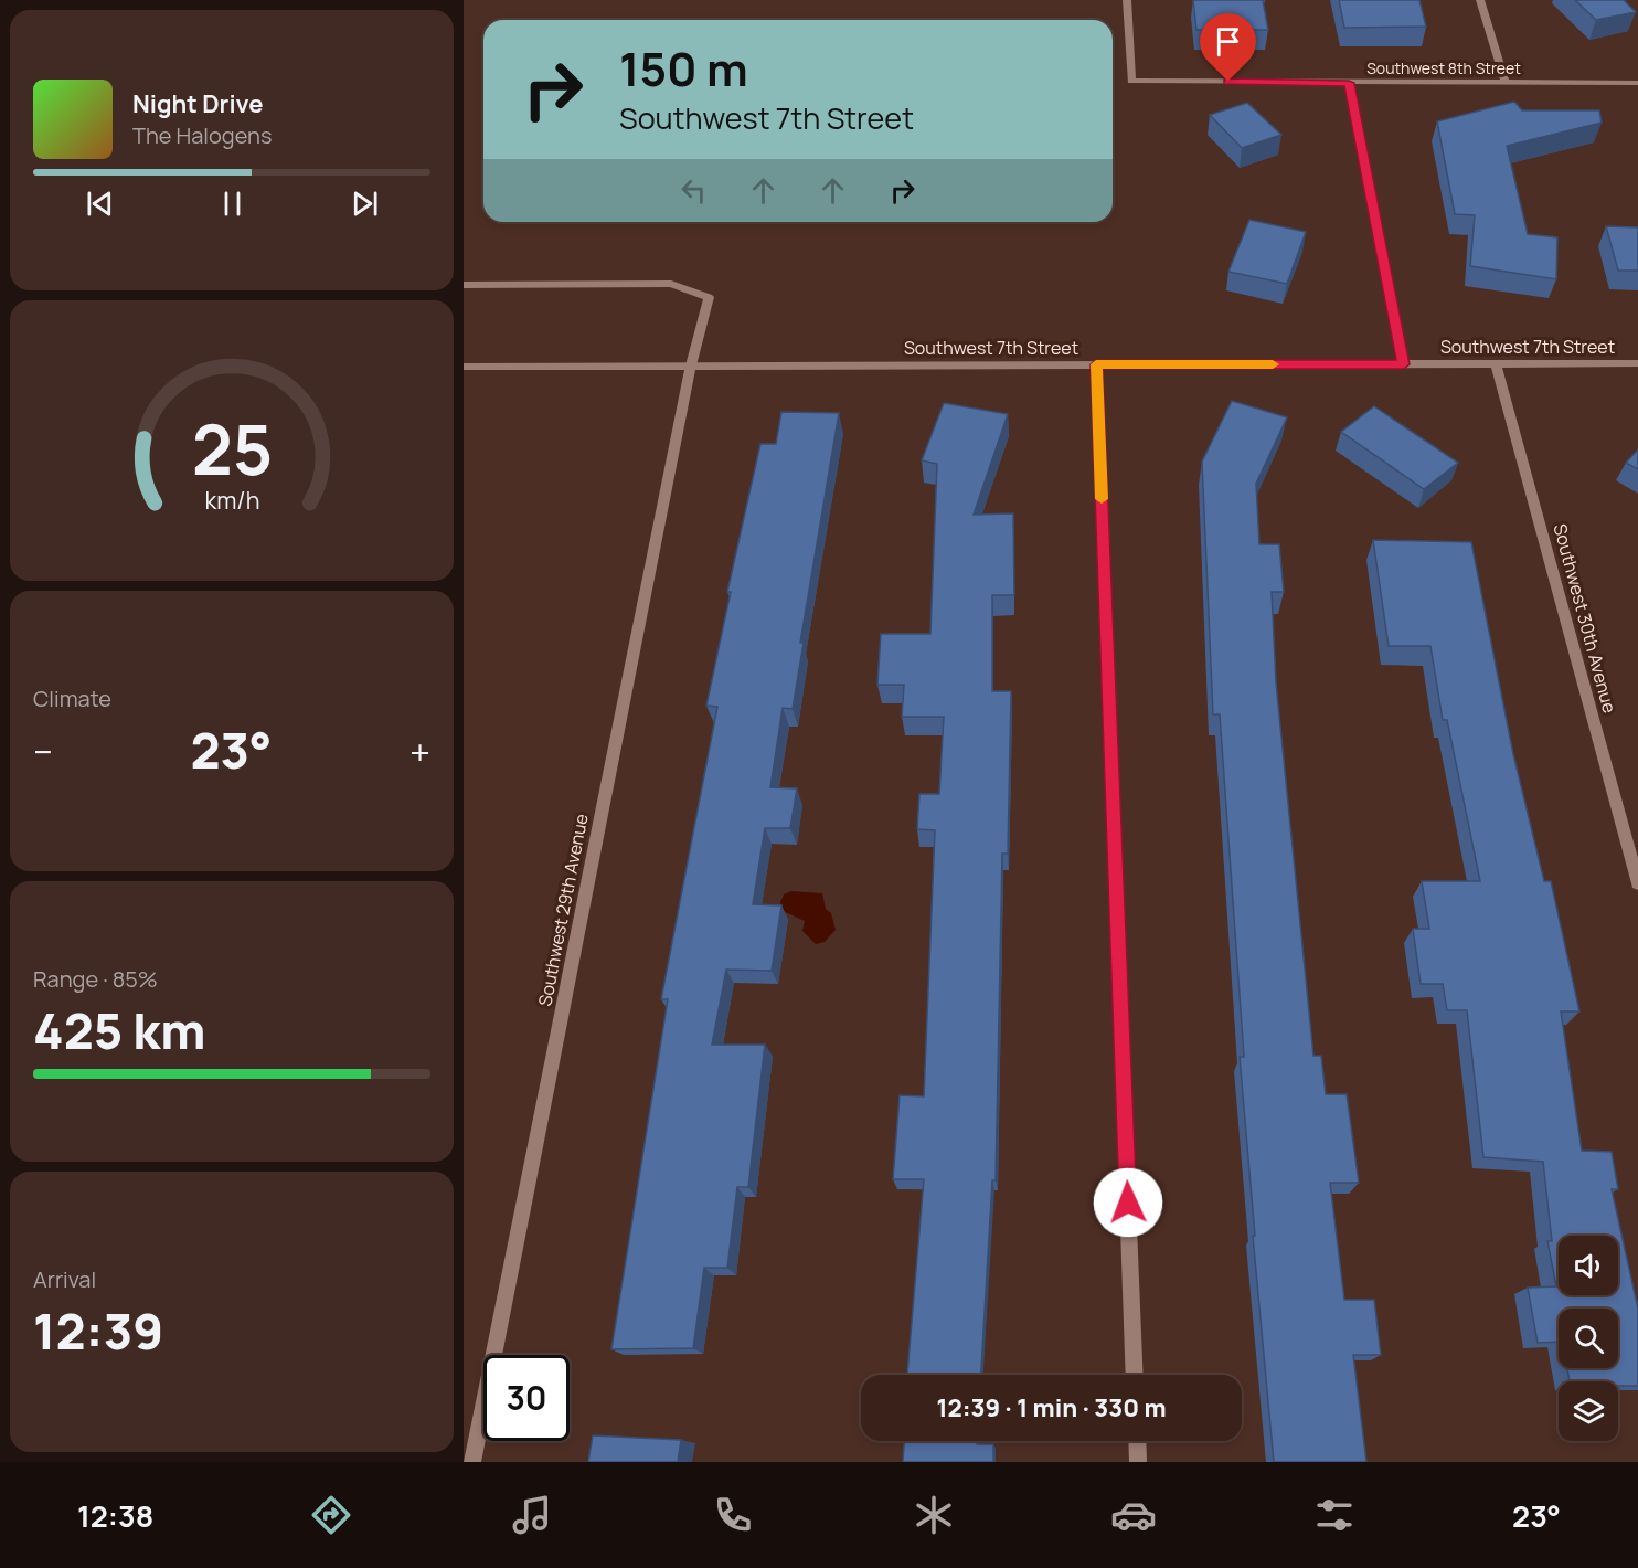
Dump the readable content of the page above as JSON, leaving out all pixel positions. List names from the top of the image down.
{
  "streets": {
    "street": [
      "Southwest 8th Street",
      "Southwest 7th Street",
      "Southwest 30th Avenue",
      "Southwest 29th Avenue"
    ]
  },
  "crossings": [
    ["Southwest 7th Street", "Southwest 30th Avenue"],
    ["Southwest 7th Street", "Southwest 29th Avenue"]
  ],
  "page": {
    "turn": ["150 m", "Southwest 7th Street"],
    "song": ["Night Drive", "The Halogens"],
    "tile": [
      "Climate",
      ["Range · 85%", "425 km"],
      ["Arrival", "12:39"]
    ],
    "heat": ["−", "23°", "+"],
    "limit": "30",
    "trip": "12:39 · 1 min · 330 m",
    "tabs": ["12:38", "23°"],
    "gauge": ["25", "km/h"]
  }
}
